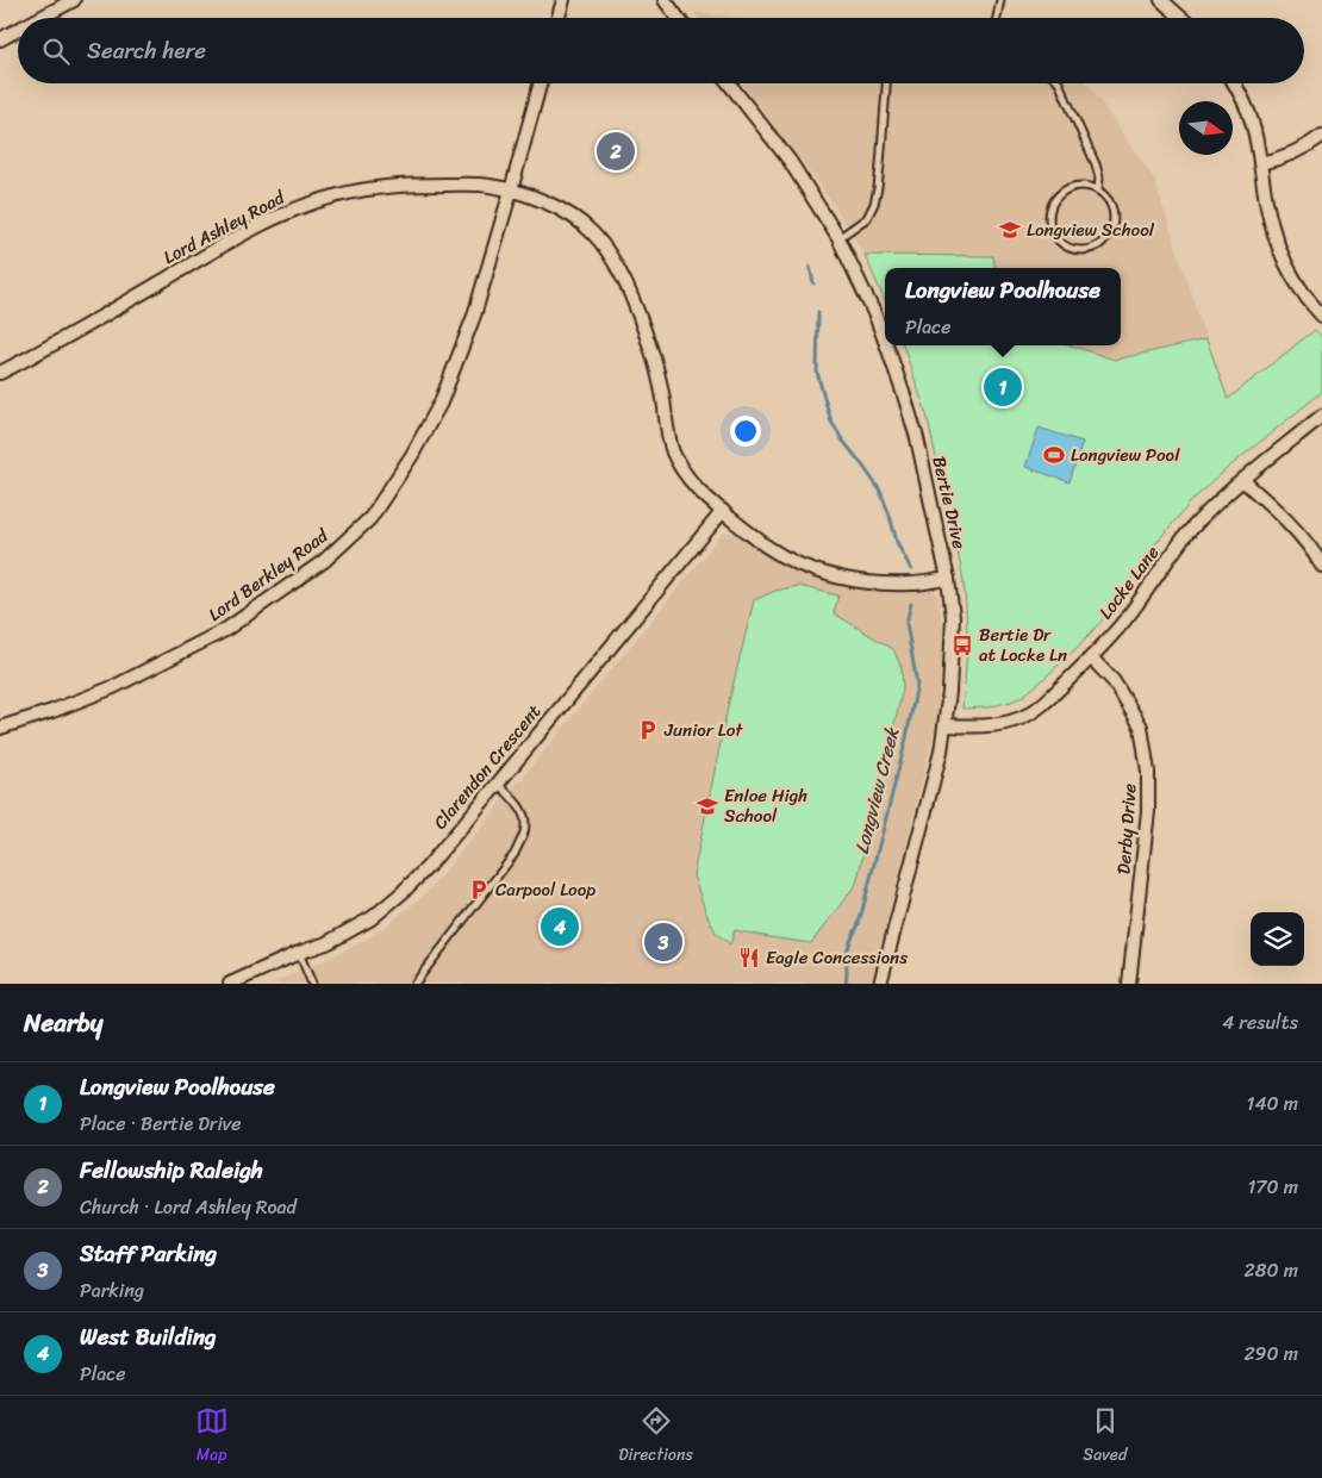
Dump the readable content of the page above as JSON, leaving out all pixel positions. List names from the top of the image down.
{
  "streets": {
    "street": [
      "Lord Ashley Road",
      "Bertie Drive",
      "Lord Berkley Road",
      "Locke Lane",
      "Clarendon Crescent",
      "Derby Drive"
    ]
  },
  "crossings": [
    ["Lord Ashley Road", "Bertie Drive"],
    ["Lord Ashley Road", "Lord Berkley Road"],
    ["Lord Ashley Road", "Clarendon Crescent"],
    ["Bertie Drive", "Locke Lane"],
    ["Locke Lane", "Derby Drive"]
  ],
  "water": ["Longview Creek"],
  "places": {
    "school or university": ["Longview School", "Enloe High School"],
    "sports": ["Longview Pool"],
    "bus stop": ["Bertie Dr at Locke Ln"],
    "parking": ["Junior Lot", "Carpool Loop"],
    "restaurant": ["Eagle Concessions"]
  },
  "north": "right",
  "page": {
    "search": "Search here",
    "pins": [
      "2",
      "1",
      "4",
      "3"
    ],
    "popup": ["Longview Poolhouse", "Place"],
    "heading": ["Nearby", "4 results"],
    "list": [
      {
        "mark": "1",
        "name": "Longview Poolhouse",
        "note": "Place · Bertie Drive",
        "value": "140 m"
      },
      {
        "mark": "2",
        "name": "Fellowship Raleigh",
        "note": "Church · Lord Ashley Road",
        "value": "170 m"
      },
      {
        "mark": "3",
        "name": "Staff Parking",
        "note": "Parking",
        "value": "280 m"
      },
      {
        "mark": "4",
        "name": "West Building",
        "note": "Place",
        "value": "290 m"
      }
    ],
    "nav": ["Map", "Directions", "Saved"]
  }
}
